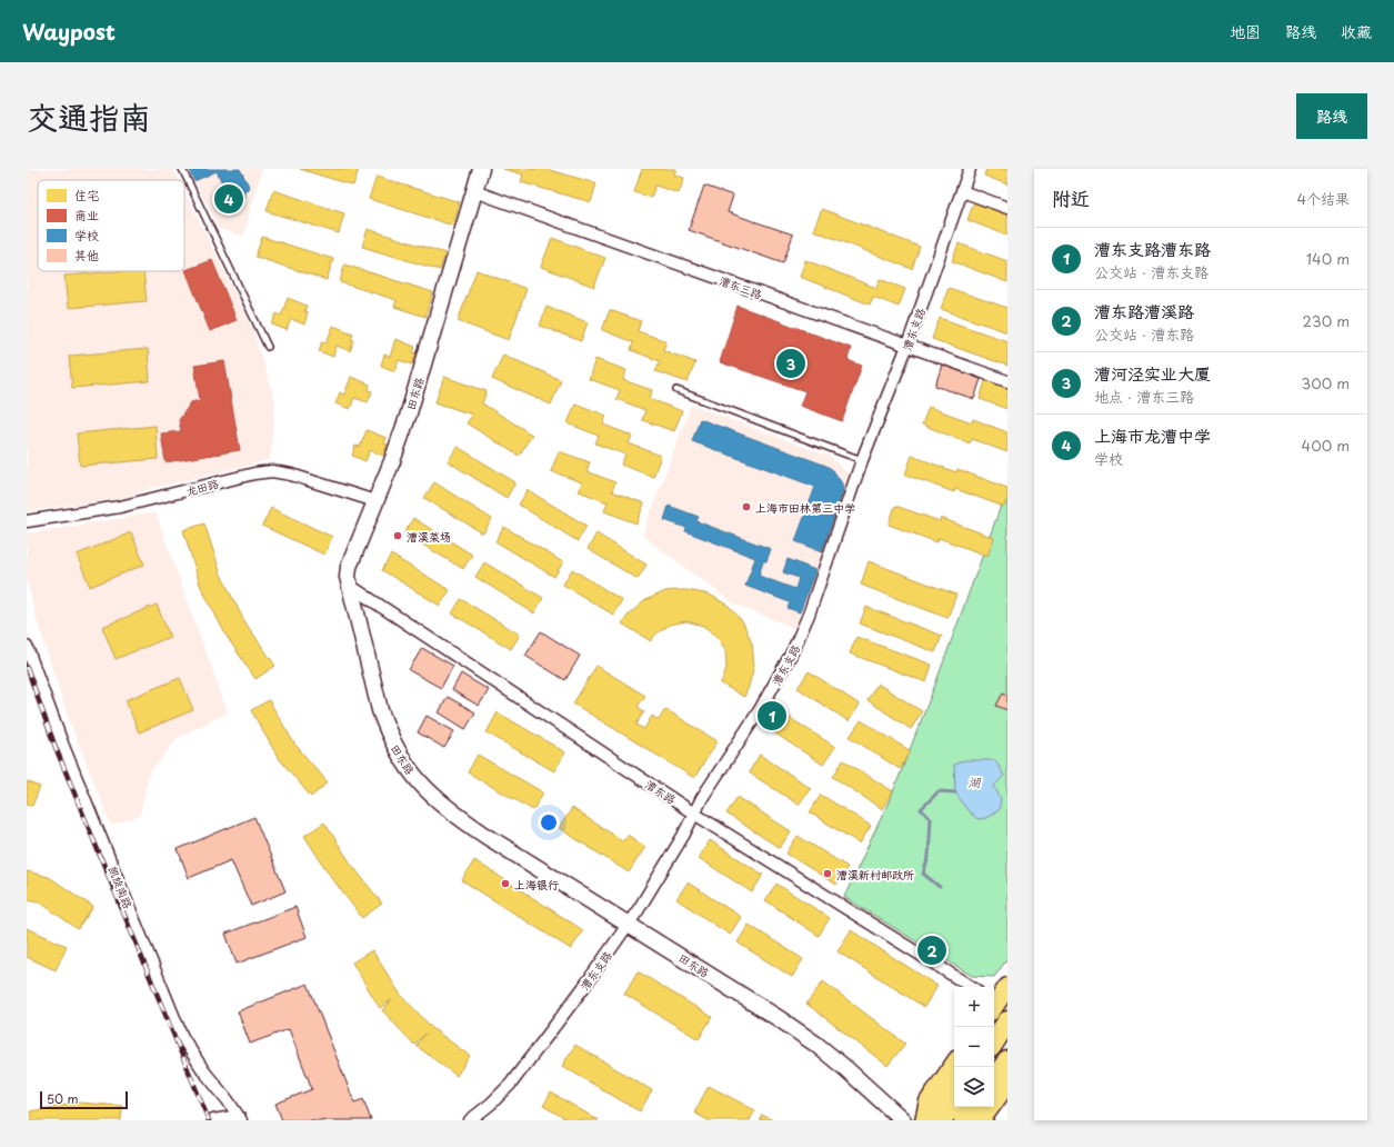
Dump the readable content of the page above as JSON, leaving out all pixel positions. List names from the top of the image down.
{
  "streets": {
    "street": [
      "漕东三路",
      "漕东支路",
      "田东路",
      "龙田路",
      "漕东路",
      "凯旋南路"
    ]
  },
  "crossings": [
    ["漕东三路", "漕东支路"],
    ["漕东三路", "田东路"],
    ["漕东支路", "田东路"],
    ["漕东支路", "漕东路"],
    ["田东路", "龙田路"],
    ["田东路", "漕东路"]
  ],
  "water": ["湖"],
  "places": [
    "上海市田林第三中学",
    "漕溪菜场",
    "漕溪新村邮政所",
    "上海银行"
  ],
  "legend": [
    "住宅",
    "商业",
    "学校",
    "其他"
  ],
  "scale_bar": "50 m",
  "page": {
    "header": "Waypost",
    "nav": ["地图", "路线", "收藏"],
    "title": "交通指南",
    "buttons": "路线",
    "heading": ["附近", "4个结果"],
    "pins": [
      "4",
      "3",
      "1",
      "2"
    ],
    "list": [
      {
        "mark": "1",
        "name": "漕东支路漕东路",
        "note": "公交站 · 漕东支路",
        "value": "140 m"
      },
      {
        "mark": "2",
        "name": "漕东路漕溪路",
        "note": "公交站 · 漕东路",
        "value": "230 m"
      },
      {
        "mark": "3",
        "name": "漕河泾实业大厦",
        "note": "地点 · 漕东三路",
        "value": "300 m"
      },
      {
        "mark": "4",
        "name": "上海市龙漕中学",
        "note": "学校",
        "value": "400 m"
      }
    ],
    "map_buttons": ["+", "−"],
    "scale": "50 m"
  }
}
